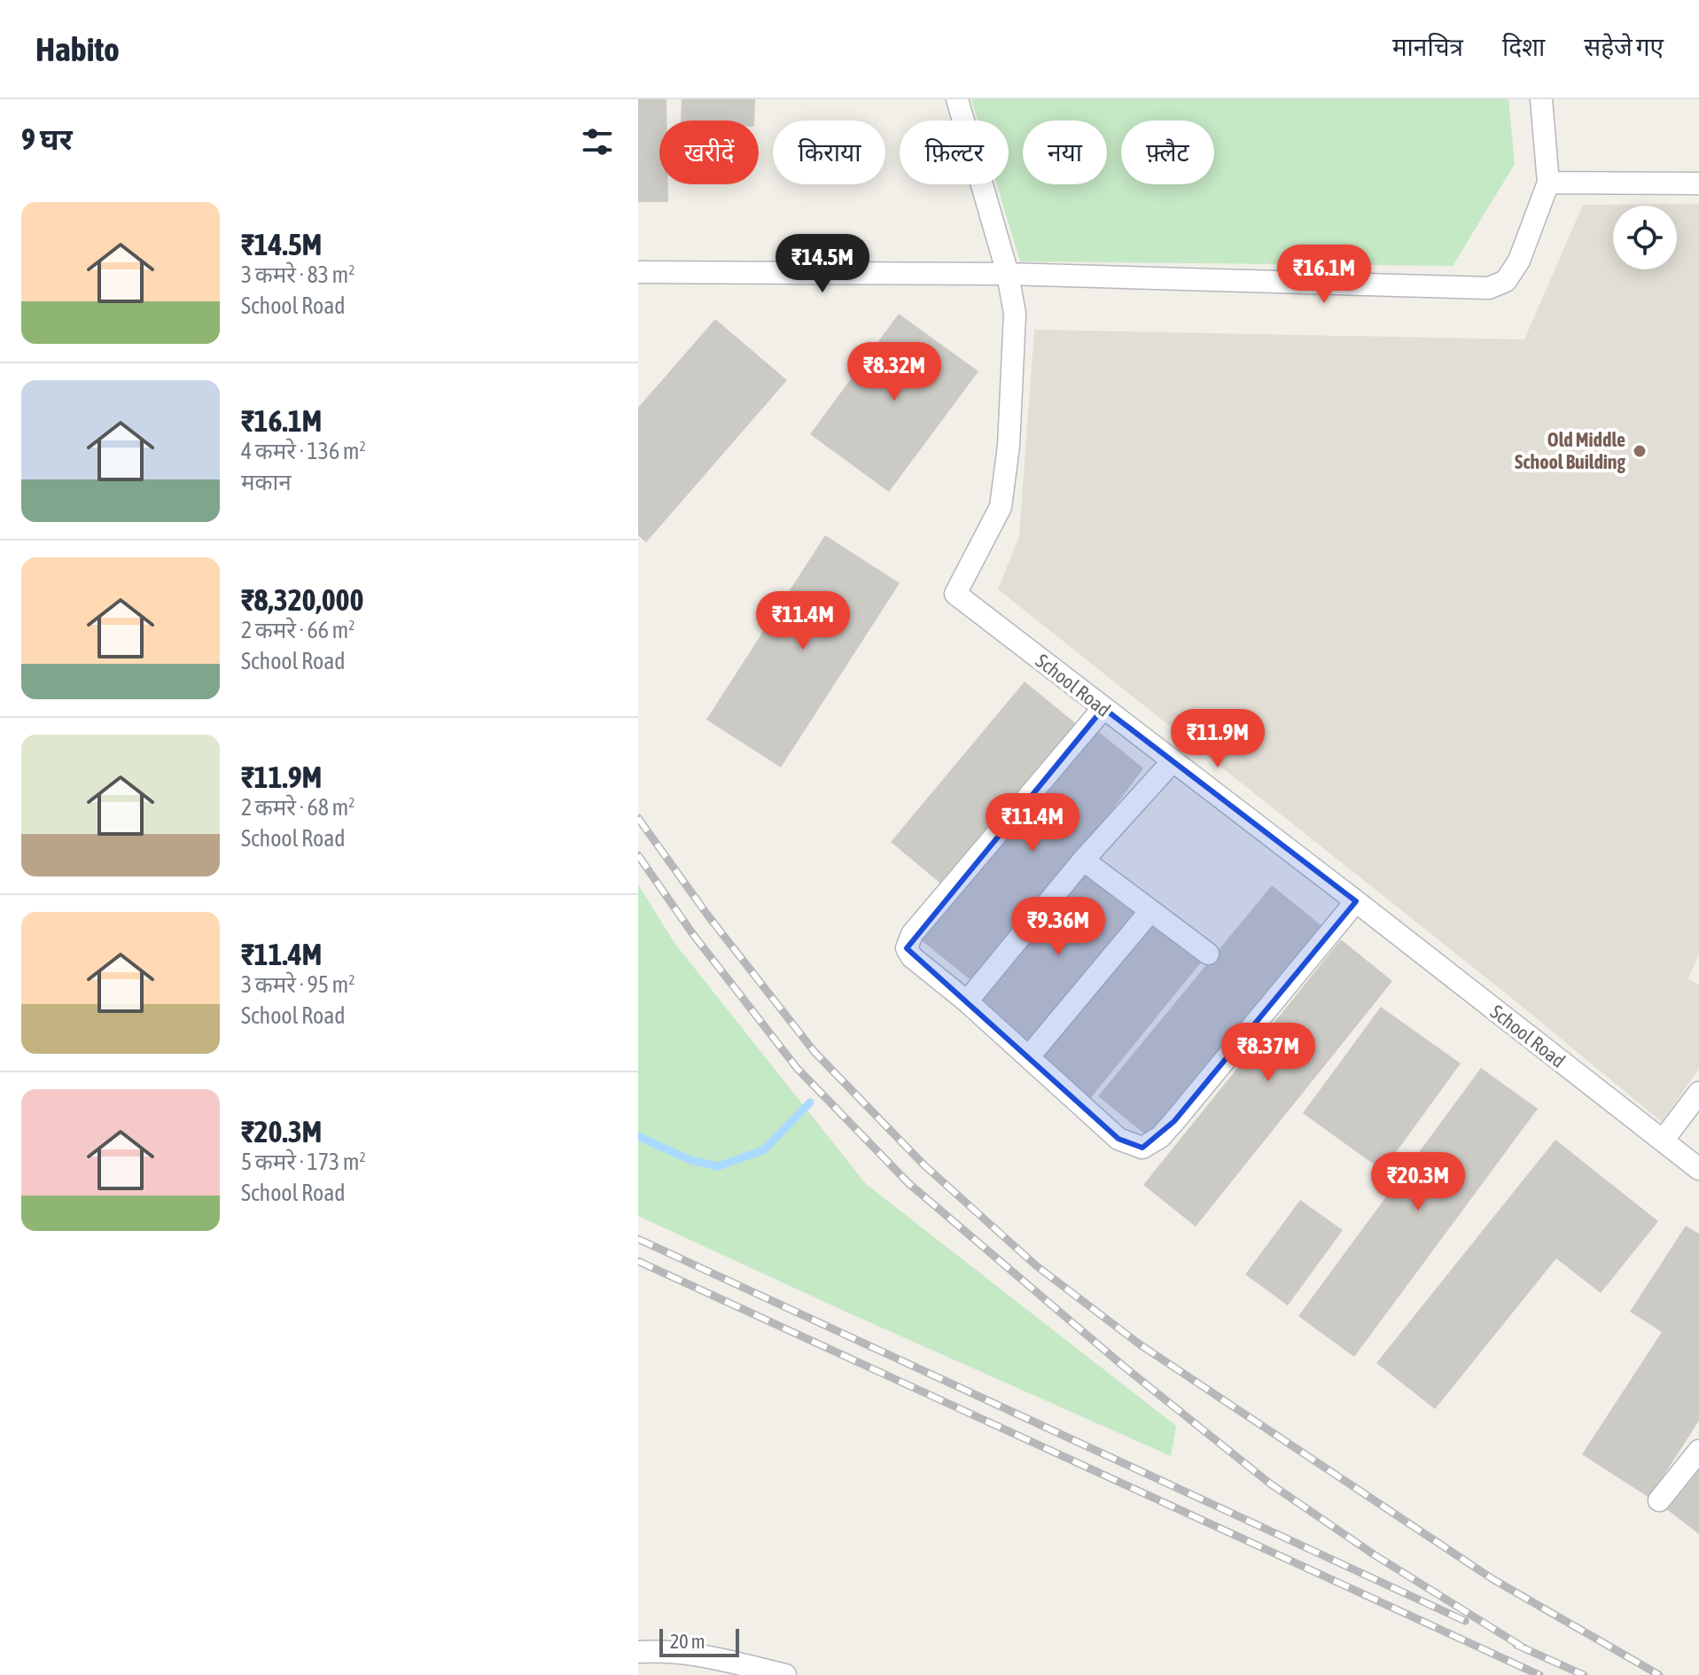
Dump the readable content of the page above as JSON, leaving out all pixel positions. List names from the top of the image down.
{
  "streets": {
    "street": ["School Road"]
  },
  "places": ["Old Middle School Building"],
  "scale_bar": "20 m",
  "page": {
    "header": "Habito",
    "nav": ["मानचित्र", "दिशा", "सहेजे गए"],
    "heading": "9 घर",
    "chip": [
      "खरीदें",
      "किराया",
      "फ़िल्टर",
      "नया",
      "फ़्लैट"
    ],
    "list": [
      {
        "name": "₹14.5M",
        "note": "3 कमरे · 83 m² · School Road"
      },
      {
        "name": "₹16.1M",
        "note": "4 कमरे · 136 m² · मकान"
      },
      {
        "name": "₹8,320,000",
        "note": "2 कमरे · 66 m² · School Road"
      },
      {
        "name": "₹11.9M",
        "note": "2 कमरे · 68 m² · School Road"
      },
      {
        "name": "₹11.4M",
        "note": "3 कमरे · 95 m² · School Road"
      },
      {
        "name": "₹20.3M",
        "note": "5 कमरे · 173 m² · School Road"
      }
    ],
    "price": [
      "₹14.5M",
      "₹16.1M",
      "₹8.32M",
      "₹11.4M",
      "₹11.9M",
      "₹11.4M",
      "₹9.36M",
      "₹8.37M",
      "₹20.3M"
    ],
    "scale": "20 m"
  }
}
